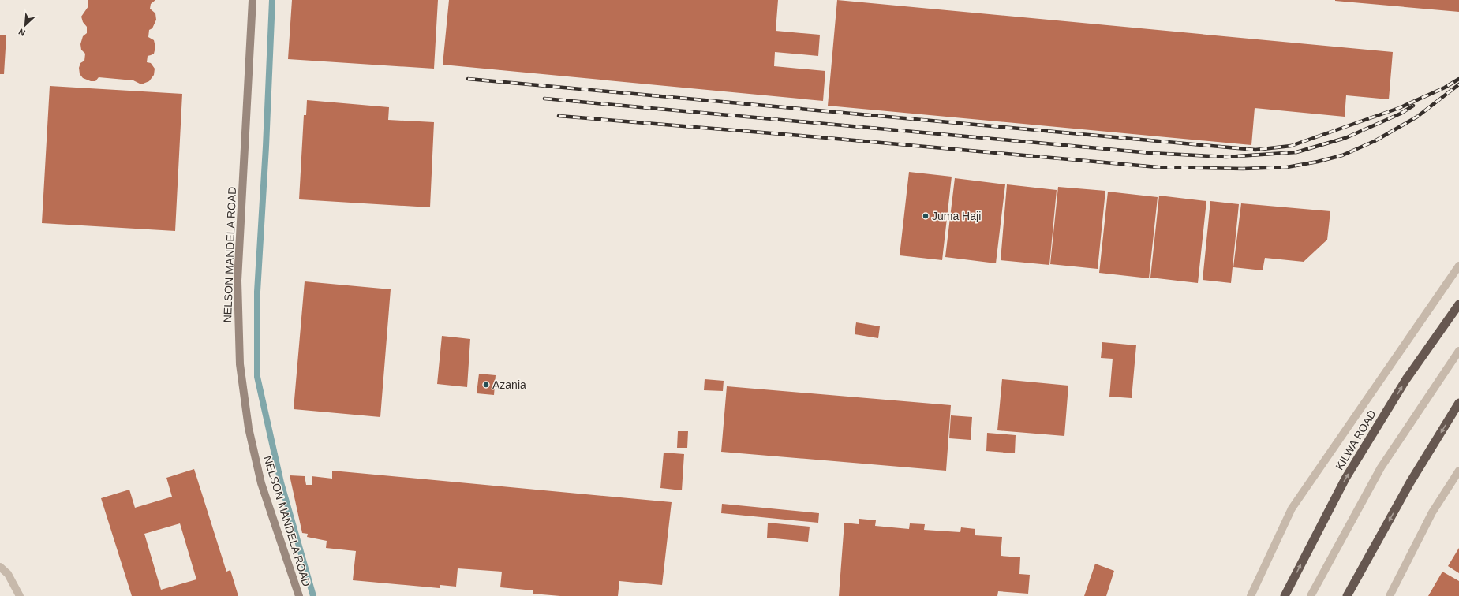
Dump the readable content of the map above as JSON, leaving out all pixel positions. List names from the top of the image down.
{
  "streets": {
    "highway": ["KILWA ROAD"],
    "main road": ["NELSON MANDELA ROAD"]
  },
  "places": ["Juma Haji", "Azania"],
  "north": "bottom left"
}
